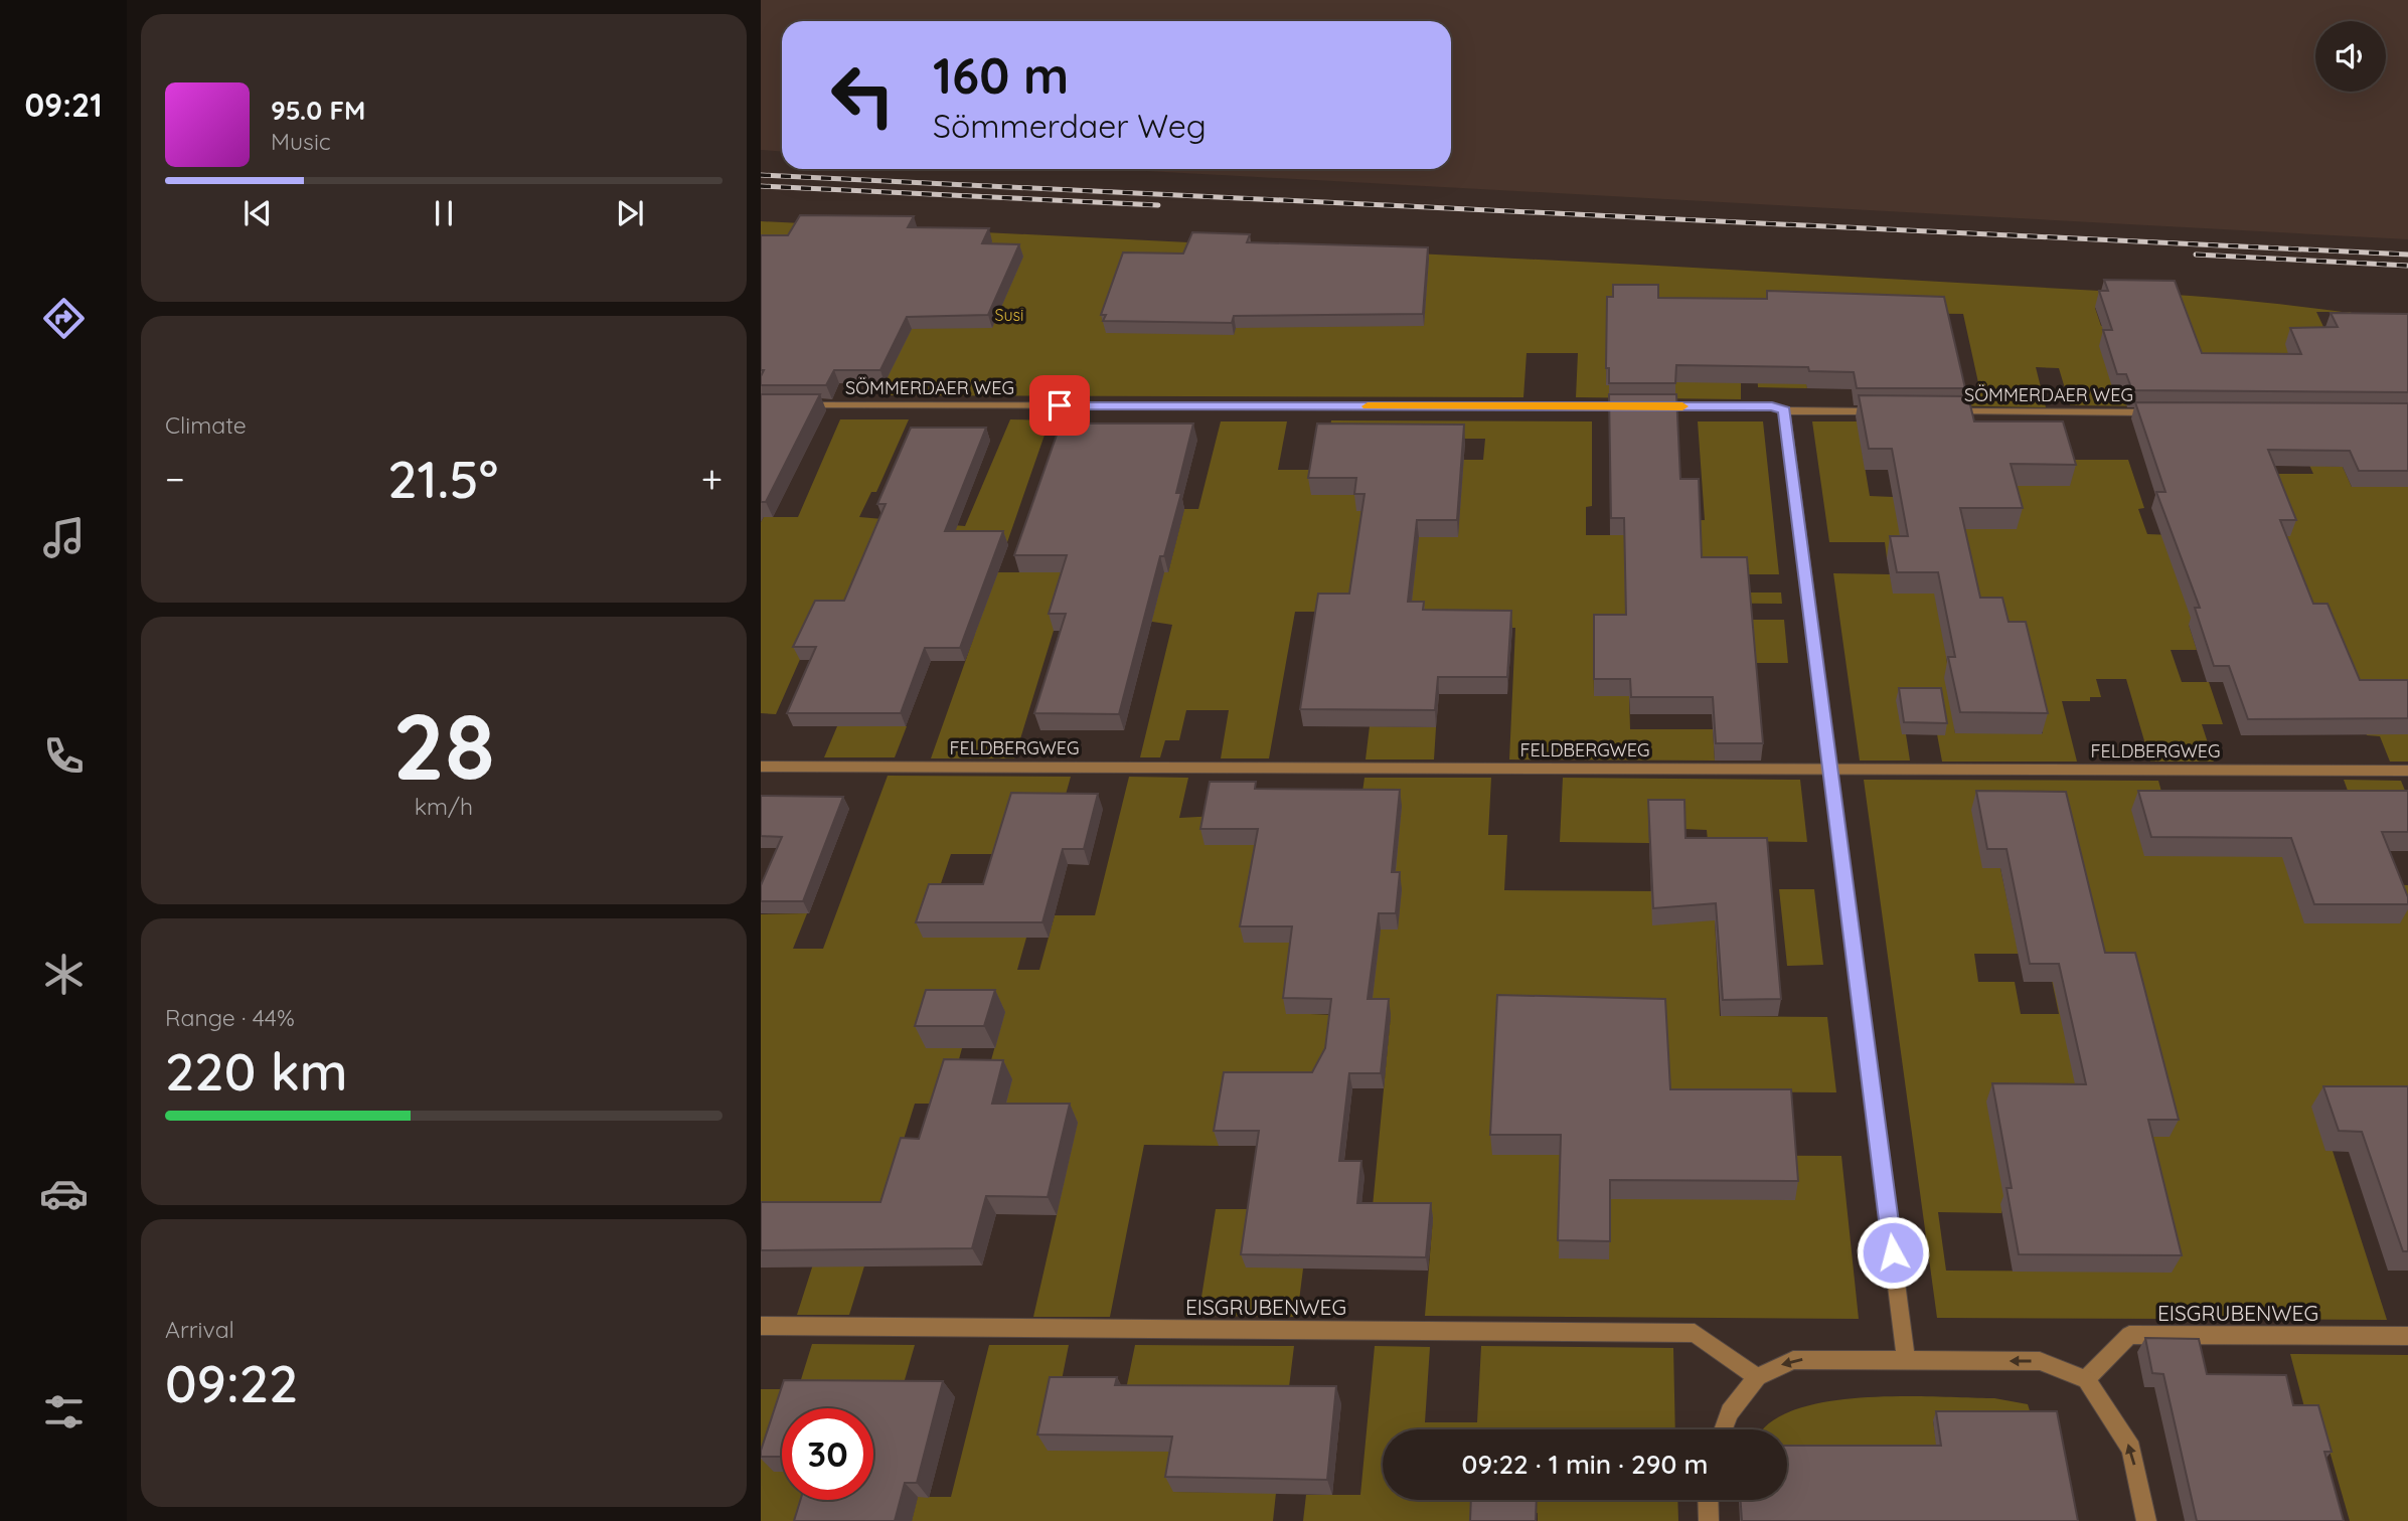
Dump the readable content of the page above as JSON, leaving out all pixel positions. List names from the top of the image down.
{
  "streets": {
    "street": ["SÖMMERDAER WEG", "FELDBERGWEG", "EISGRUBENWEG"]
  },
  "parks": ["Susi"],
  "page": {
    "tabs": "09:21",
    "turn": ["160 m", "Sömmerdaer Weg"],
    "song": ["95.0 FM", "Music"],
    "tile": [
      "Climate",
      ["28", "km/h"],
      ["Range · 44%", "220 km"],
      ["Arrival", "09:22"]
    ],
    "heat": ["−", "21.5°", "+"],
    "limit": "30",
    "trip": "09:22 · 1 min · 290 m"
  }
}
